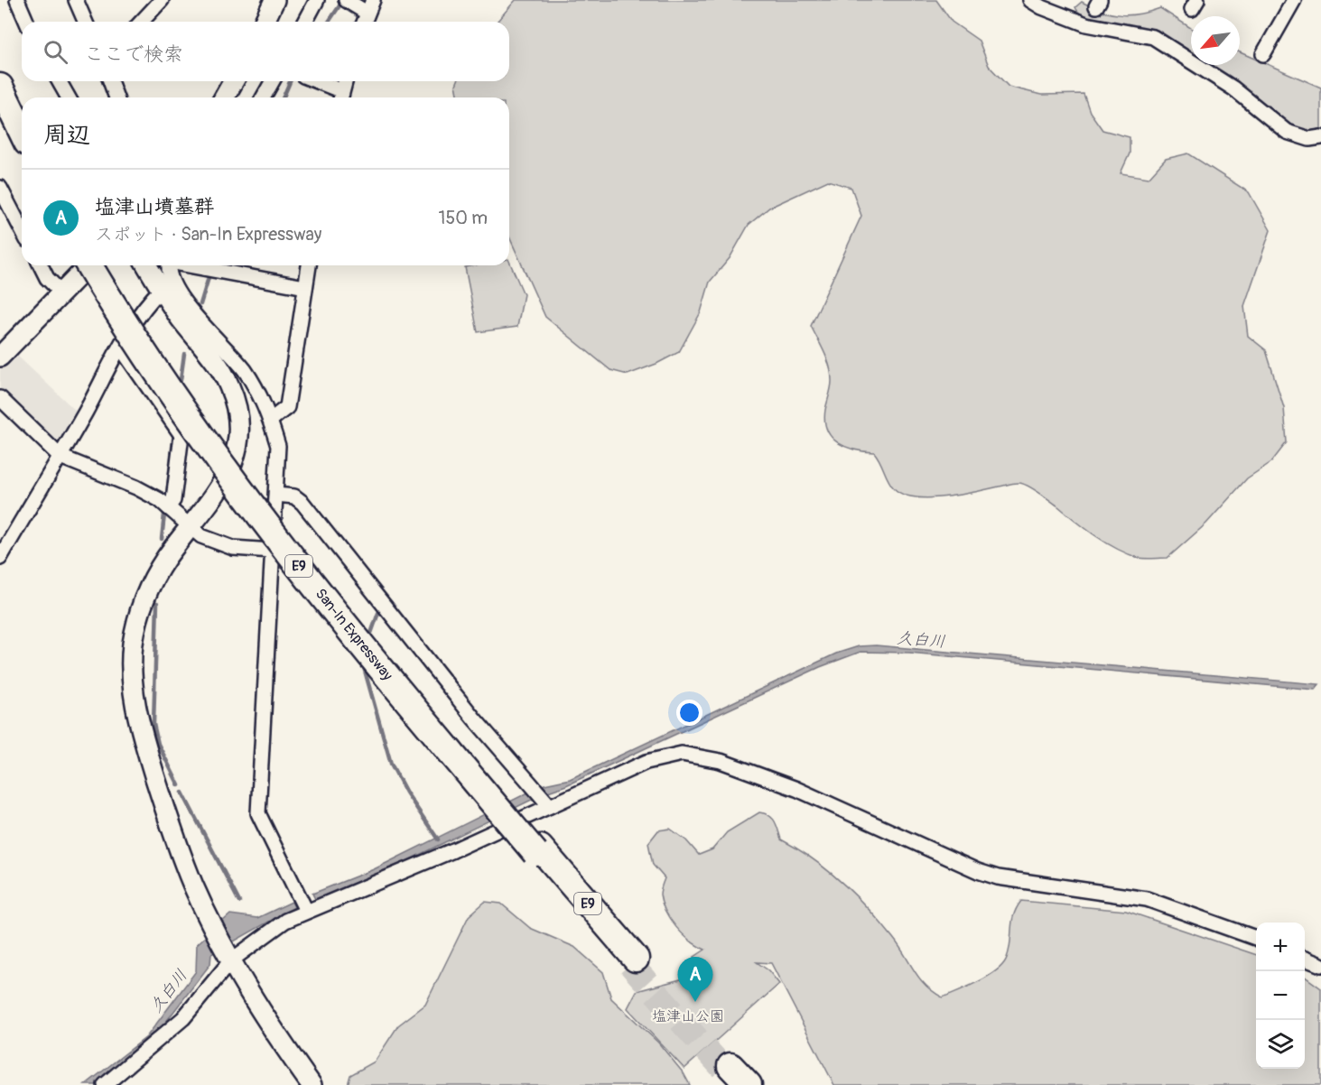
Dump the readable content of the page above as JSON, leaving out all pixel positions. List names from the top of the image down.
{
  "streets": {
    "highway": ["E9", "San-In Expressway"]
  },
  "water": ["久白川"],
  "parks": ["塩津山公園"],
  "north": "bottom left",
  "page": {
    "search": "ここで検索",
    "heading": "周辺",
    "list": [
      {
        "mark": "A",
        "name": "塩津山墳墓群",
        "note": "スポット · San-In Expressway",
        "value": "150 m"
      }
    ],
    "map_buttons": ["+", "−"],
    "pins": "A"
  }
}
